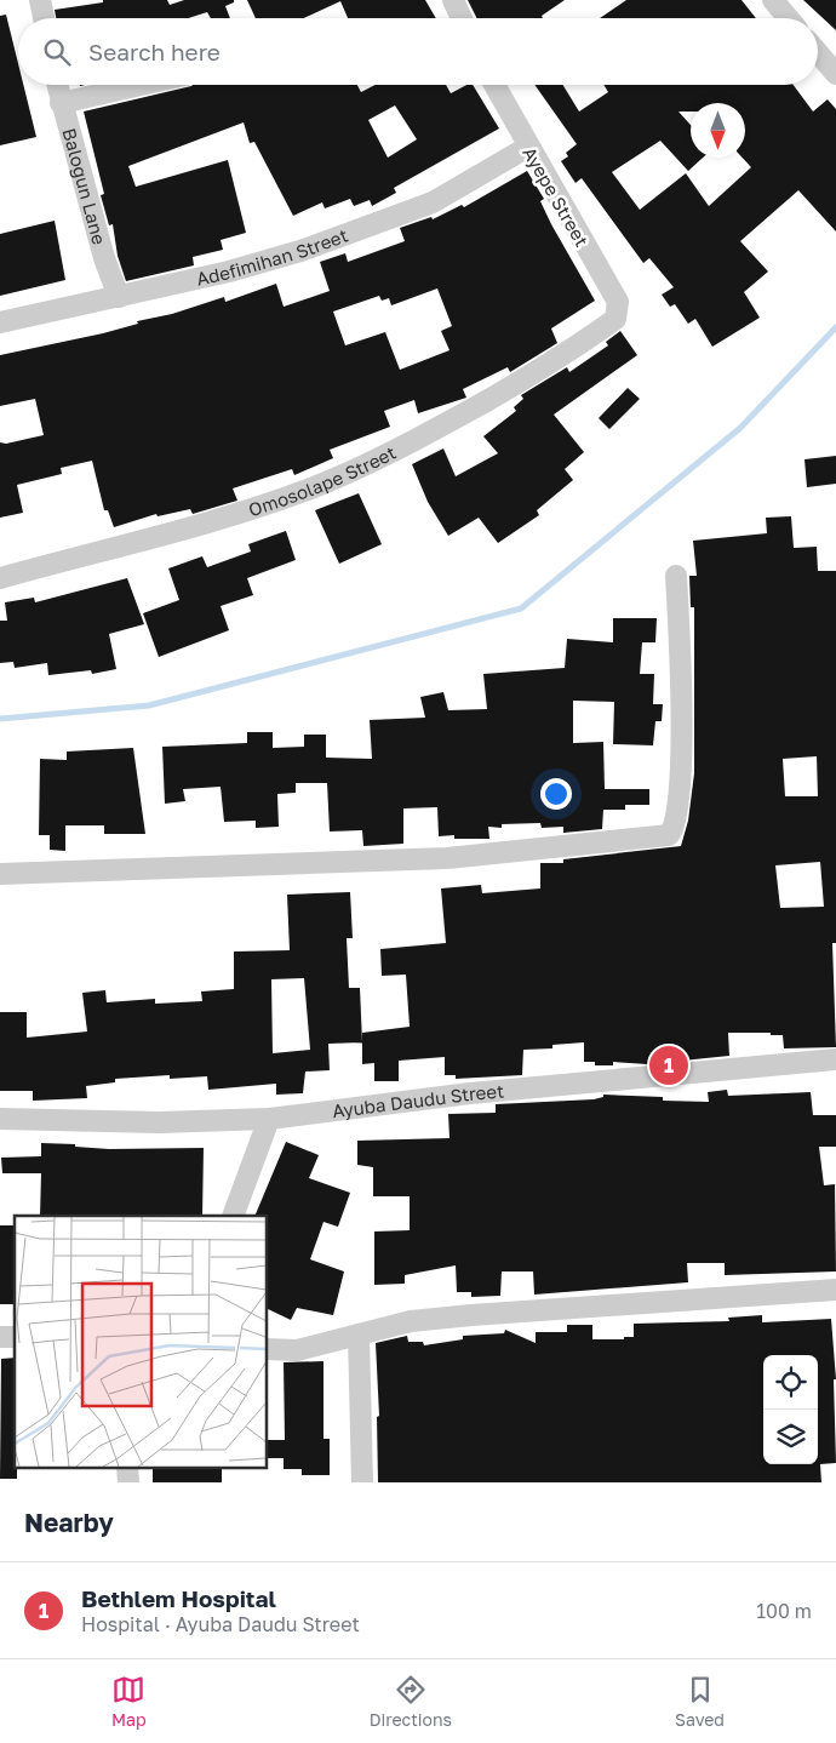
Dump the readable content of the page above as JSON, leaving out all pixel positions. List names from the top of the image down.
{
  "streets": {
    "street": [
      "Balogun Lane",
      "Ayepe Street",
      "Adefimihan Street",
      "Omosolape Street",
      "Ayuba Daudu Street"
    ]
  },
  "crossings": [
    ["Balogun Lane", "Adefimihan Street"],
    ["Ayepe Street", "Adefimihan Street"],
    ["Ayepe Street", "Omosolape Street"]
  ],
  "north": "bottom",
  "page": {
    "search": "Search here",
    "pins": "1",
    "heading": "Nearby",
    "list": [
      {
        "mark": "1",
        "name": "Bethlem Hospital",
        "note": "Hospital · Ayuba Daudu Street",
        "value": "100 m"
      }
    ],
    "nav": ["Map", "Directions", "Saved"]
  }
}
